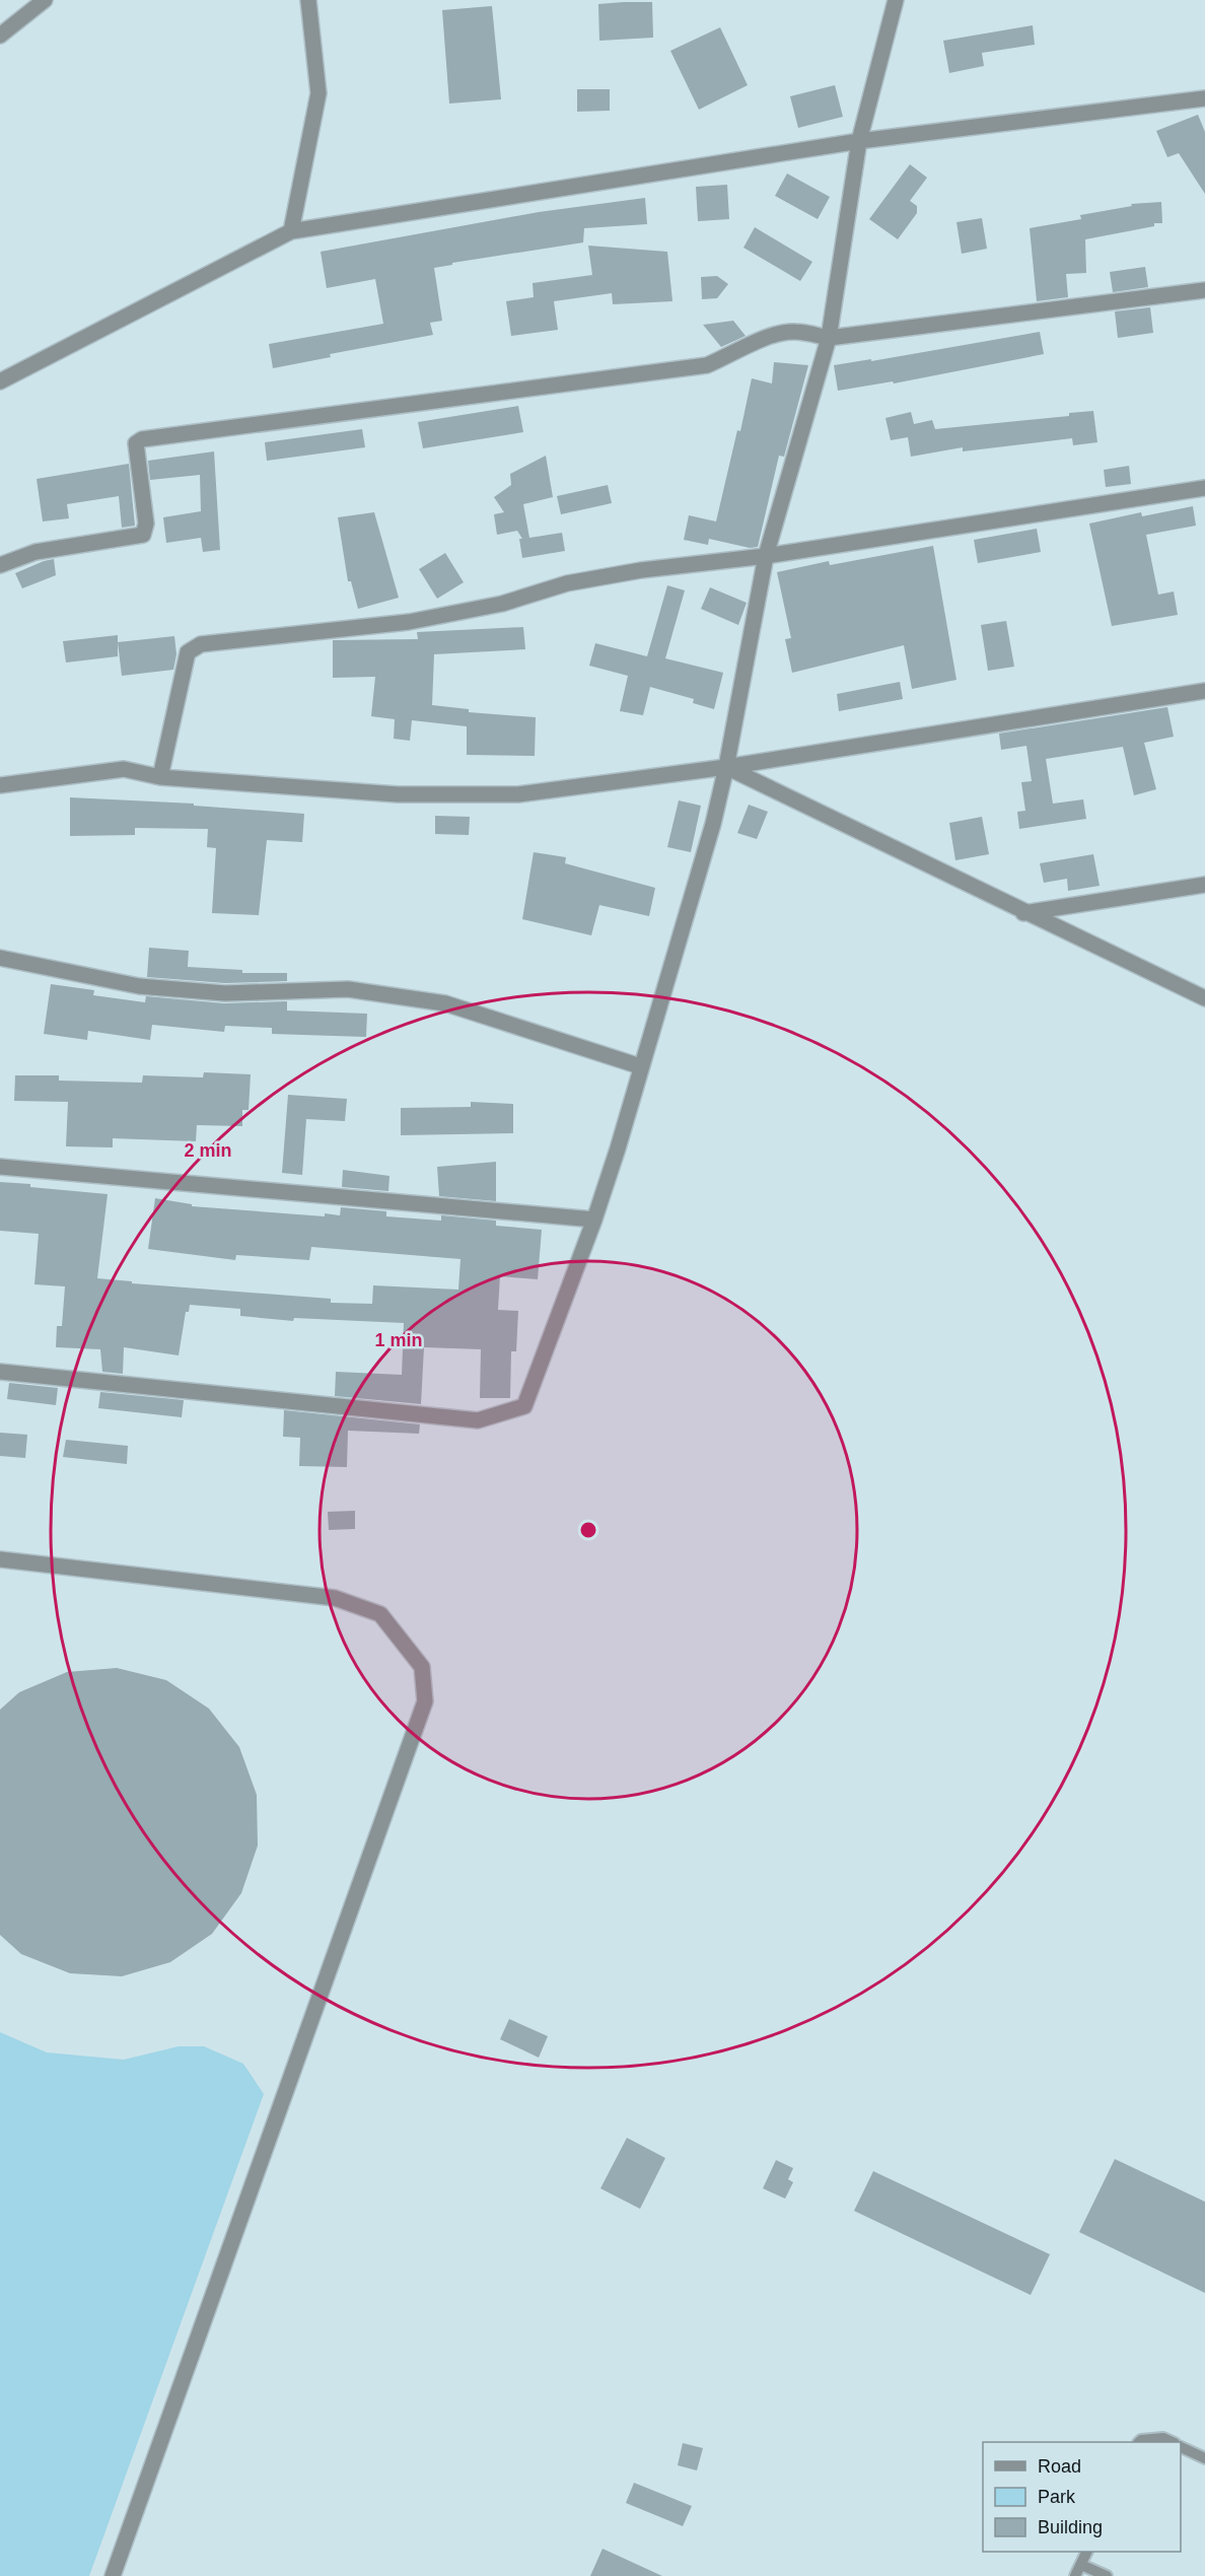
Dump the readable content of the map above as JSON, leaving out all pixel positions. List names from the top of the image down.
{
  "legend": ["Road", "Park", "Building"],
  "rings": ["2 min", "1 min"]
}
